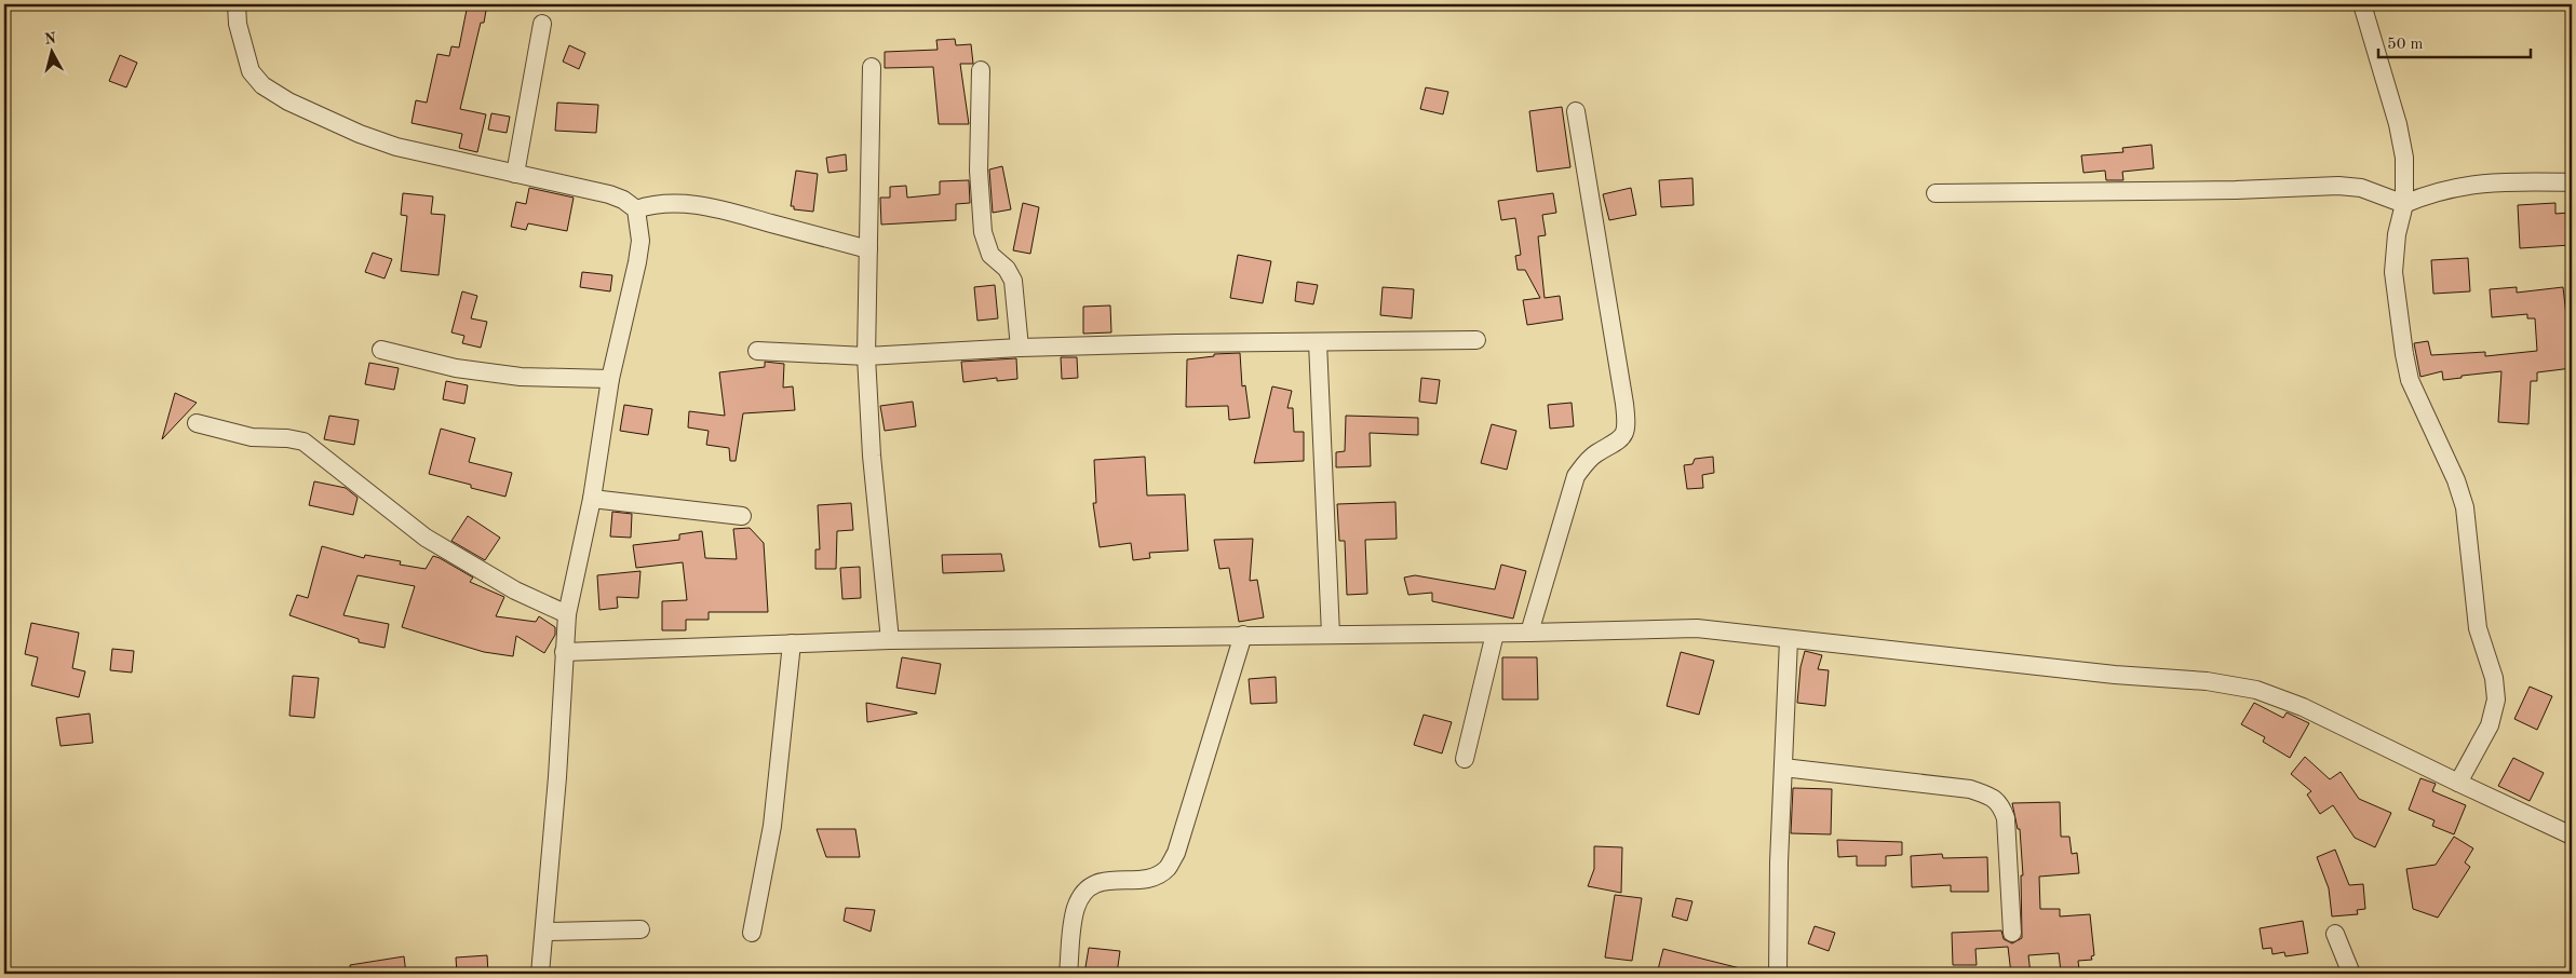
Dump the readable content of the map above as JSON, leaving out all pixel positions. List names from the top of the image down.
{
  "scale_bar": "50 m",
  "north": "top"
}
